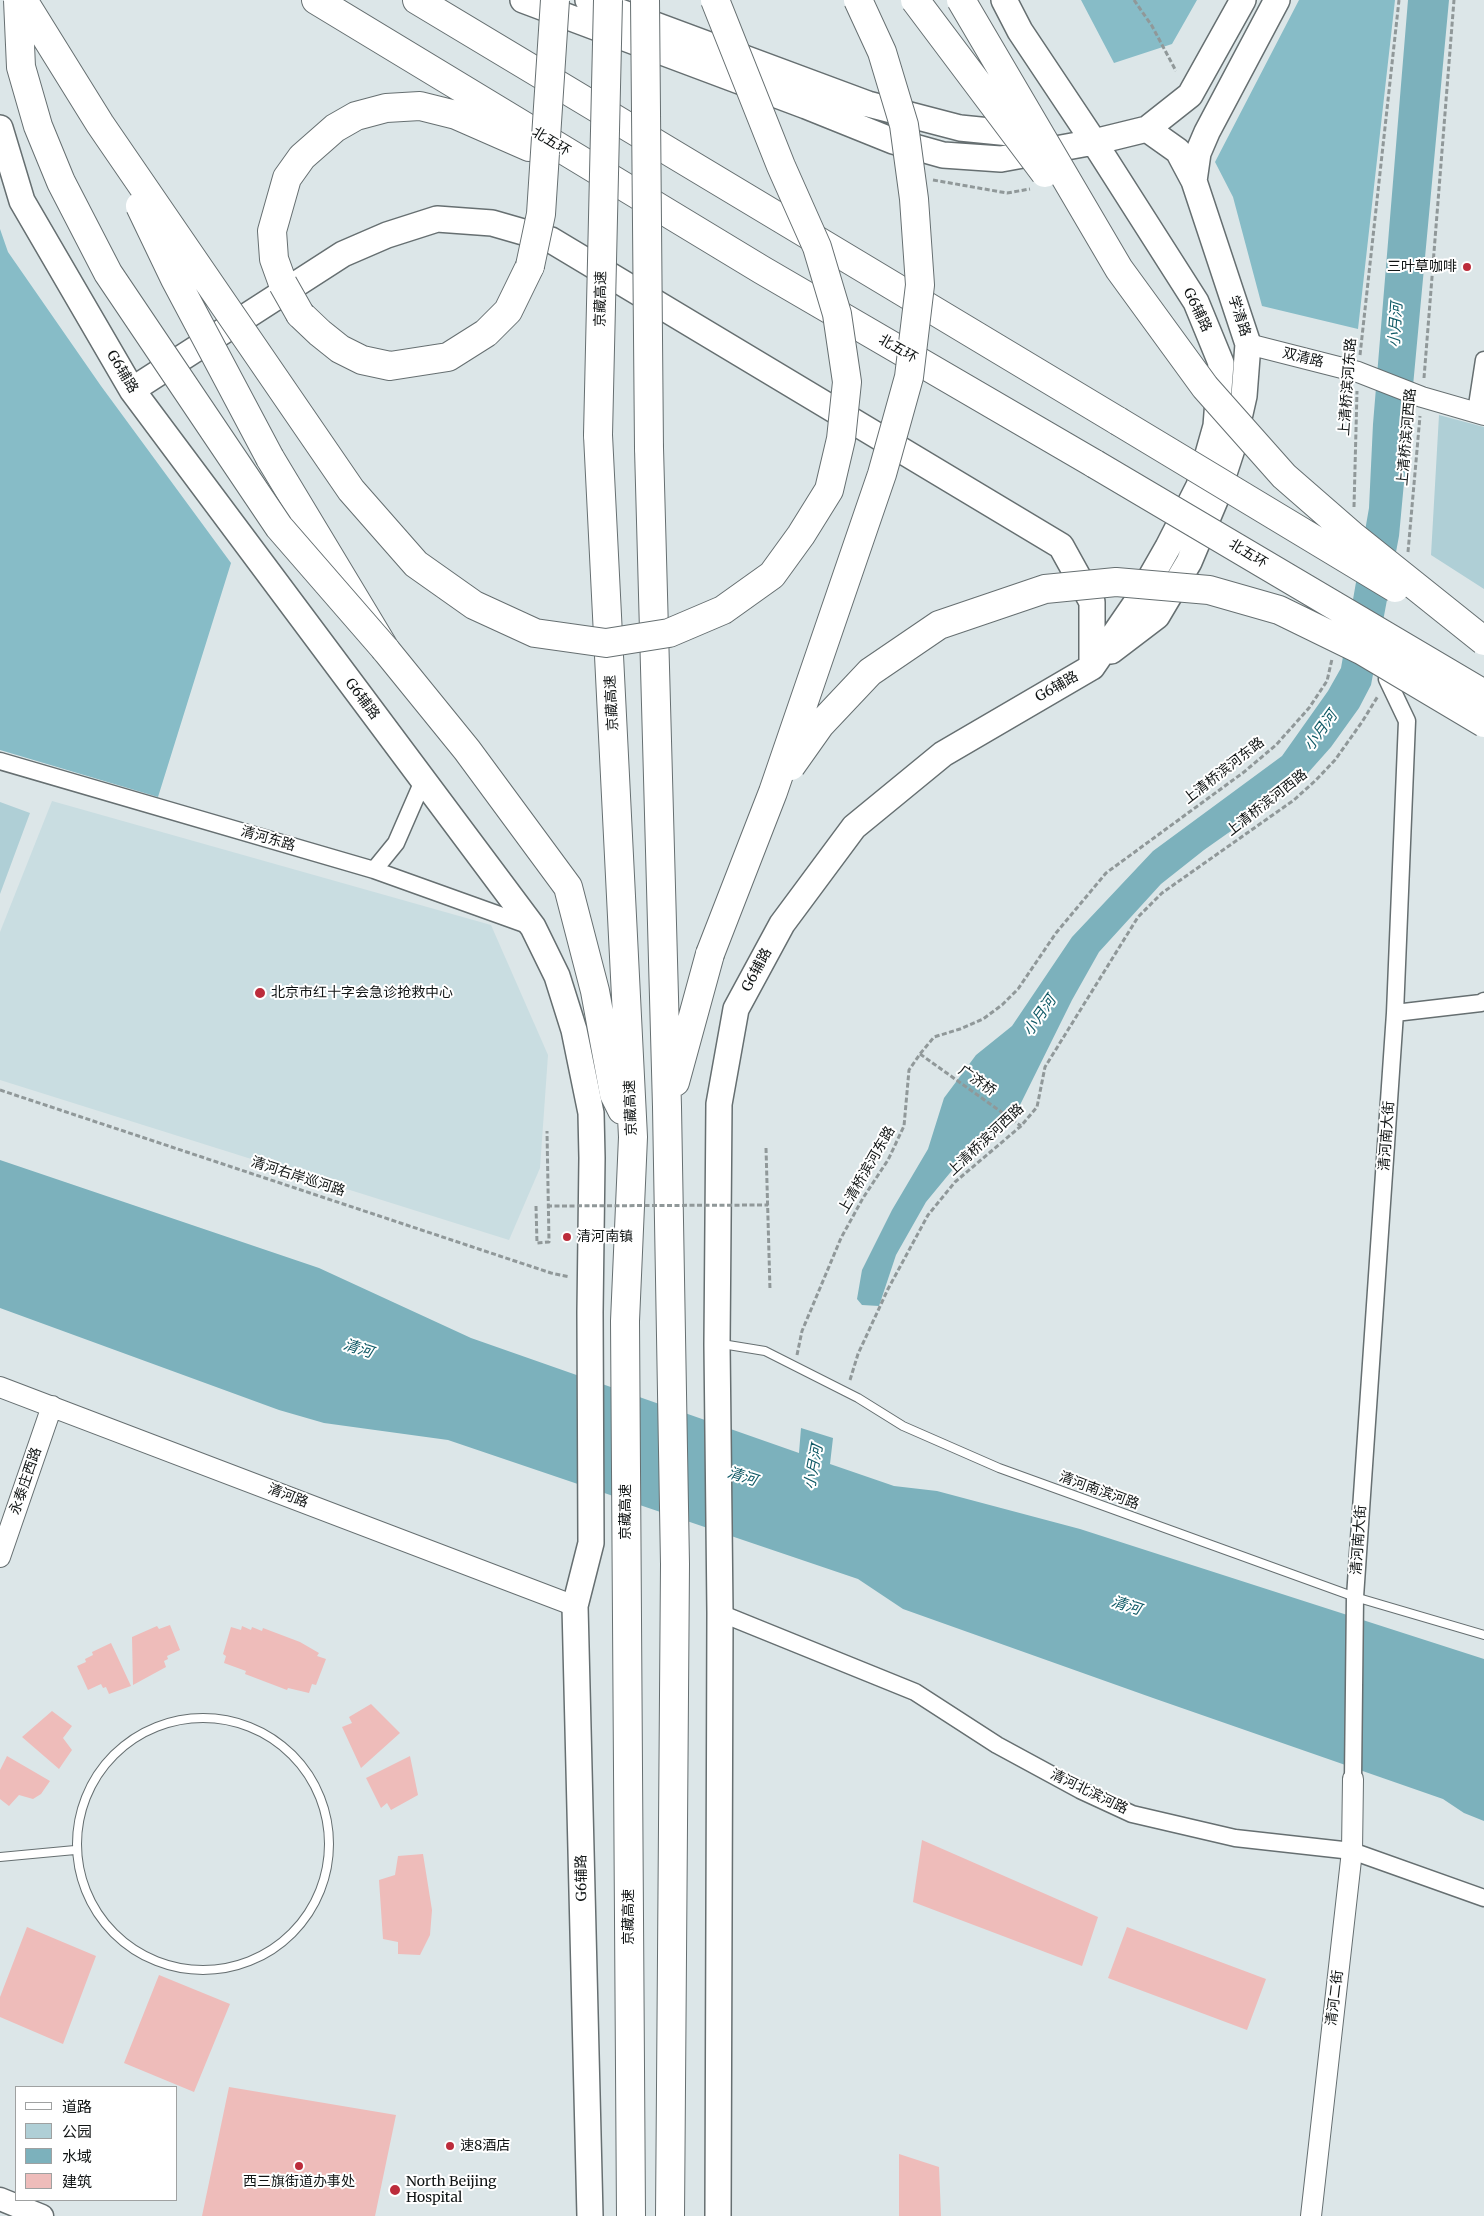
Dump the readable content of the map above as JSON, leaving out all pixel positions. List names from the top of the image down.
{
  "streets": {
    "highway": ["北五环", "京藏高速"],
    "main road": ["G6辅路", "学清路"],
    "street": [
      "双清路",
      "清河东路",
      "清河南大街",
      "永泰庄西路",
      "清河路",
      "清河北滨河路",
      "清河二街"
    ],
    "lane": ["清河南滨河路"],
    "path": [
      "上清桥滨河东路",
      "上清桥滨河西路",
      "广济桥",
      "清河右岸巡河路"
    ]
  },
  "crossings": [
    ["G6辅路", "学清路"],
    ["G6辅路", "清河东路"],
    ["G6辅路", "清河右岸巡河路"],
    ["G6辅路", "清河南滨河路"],
    ["G6辅路", "清河路"],
    ["G6辅路", "清河北滨河路"],
    ["学清路", "双清路"],
    ["双清路", "上清桥滨河东路"],
    ["双清路", "上清桥滨河西路"],
    ["上清桥滨河东路", "广济桥"],
    ["上清桥滨河东路", "清河南滨河路"],
    ["上清桥滨河西路", "广济桥"],
    ["上清桥滨河西路", "清河南大街"],
    ["上清桥滨河西路", "清河南滨河路"],
    ["清河南大街", "清河南滨河路"],
    ["清河南大街", "清河二街"],
    ["永泰庄西路", "清河路"],
    ["清河北滨河路", "清河二街"]
  ],
  "water": ["小月河", "清河"],
  "places": [
    "三叶草咖啡",
    "北京市红十字会急诊抢救中心",
    "清河南镇",
    "速8酒店",
    "西三旗街道办事处",
    "North Beijing Hospital"
  ],
  "legend": [
    "道路",
    "公园",
    "水域",
    "建筑"
  ]
}
